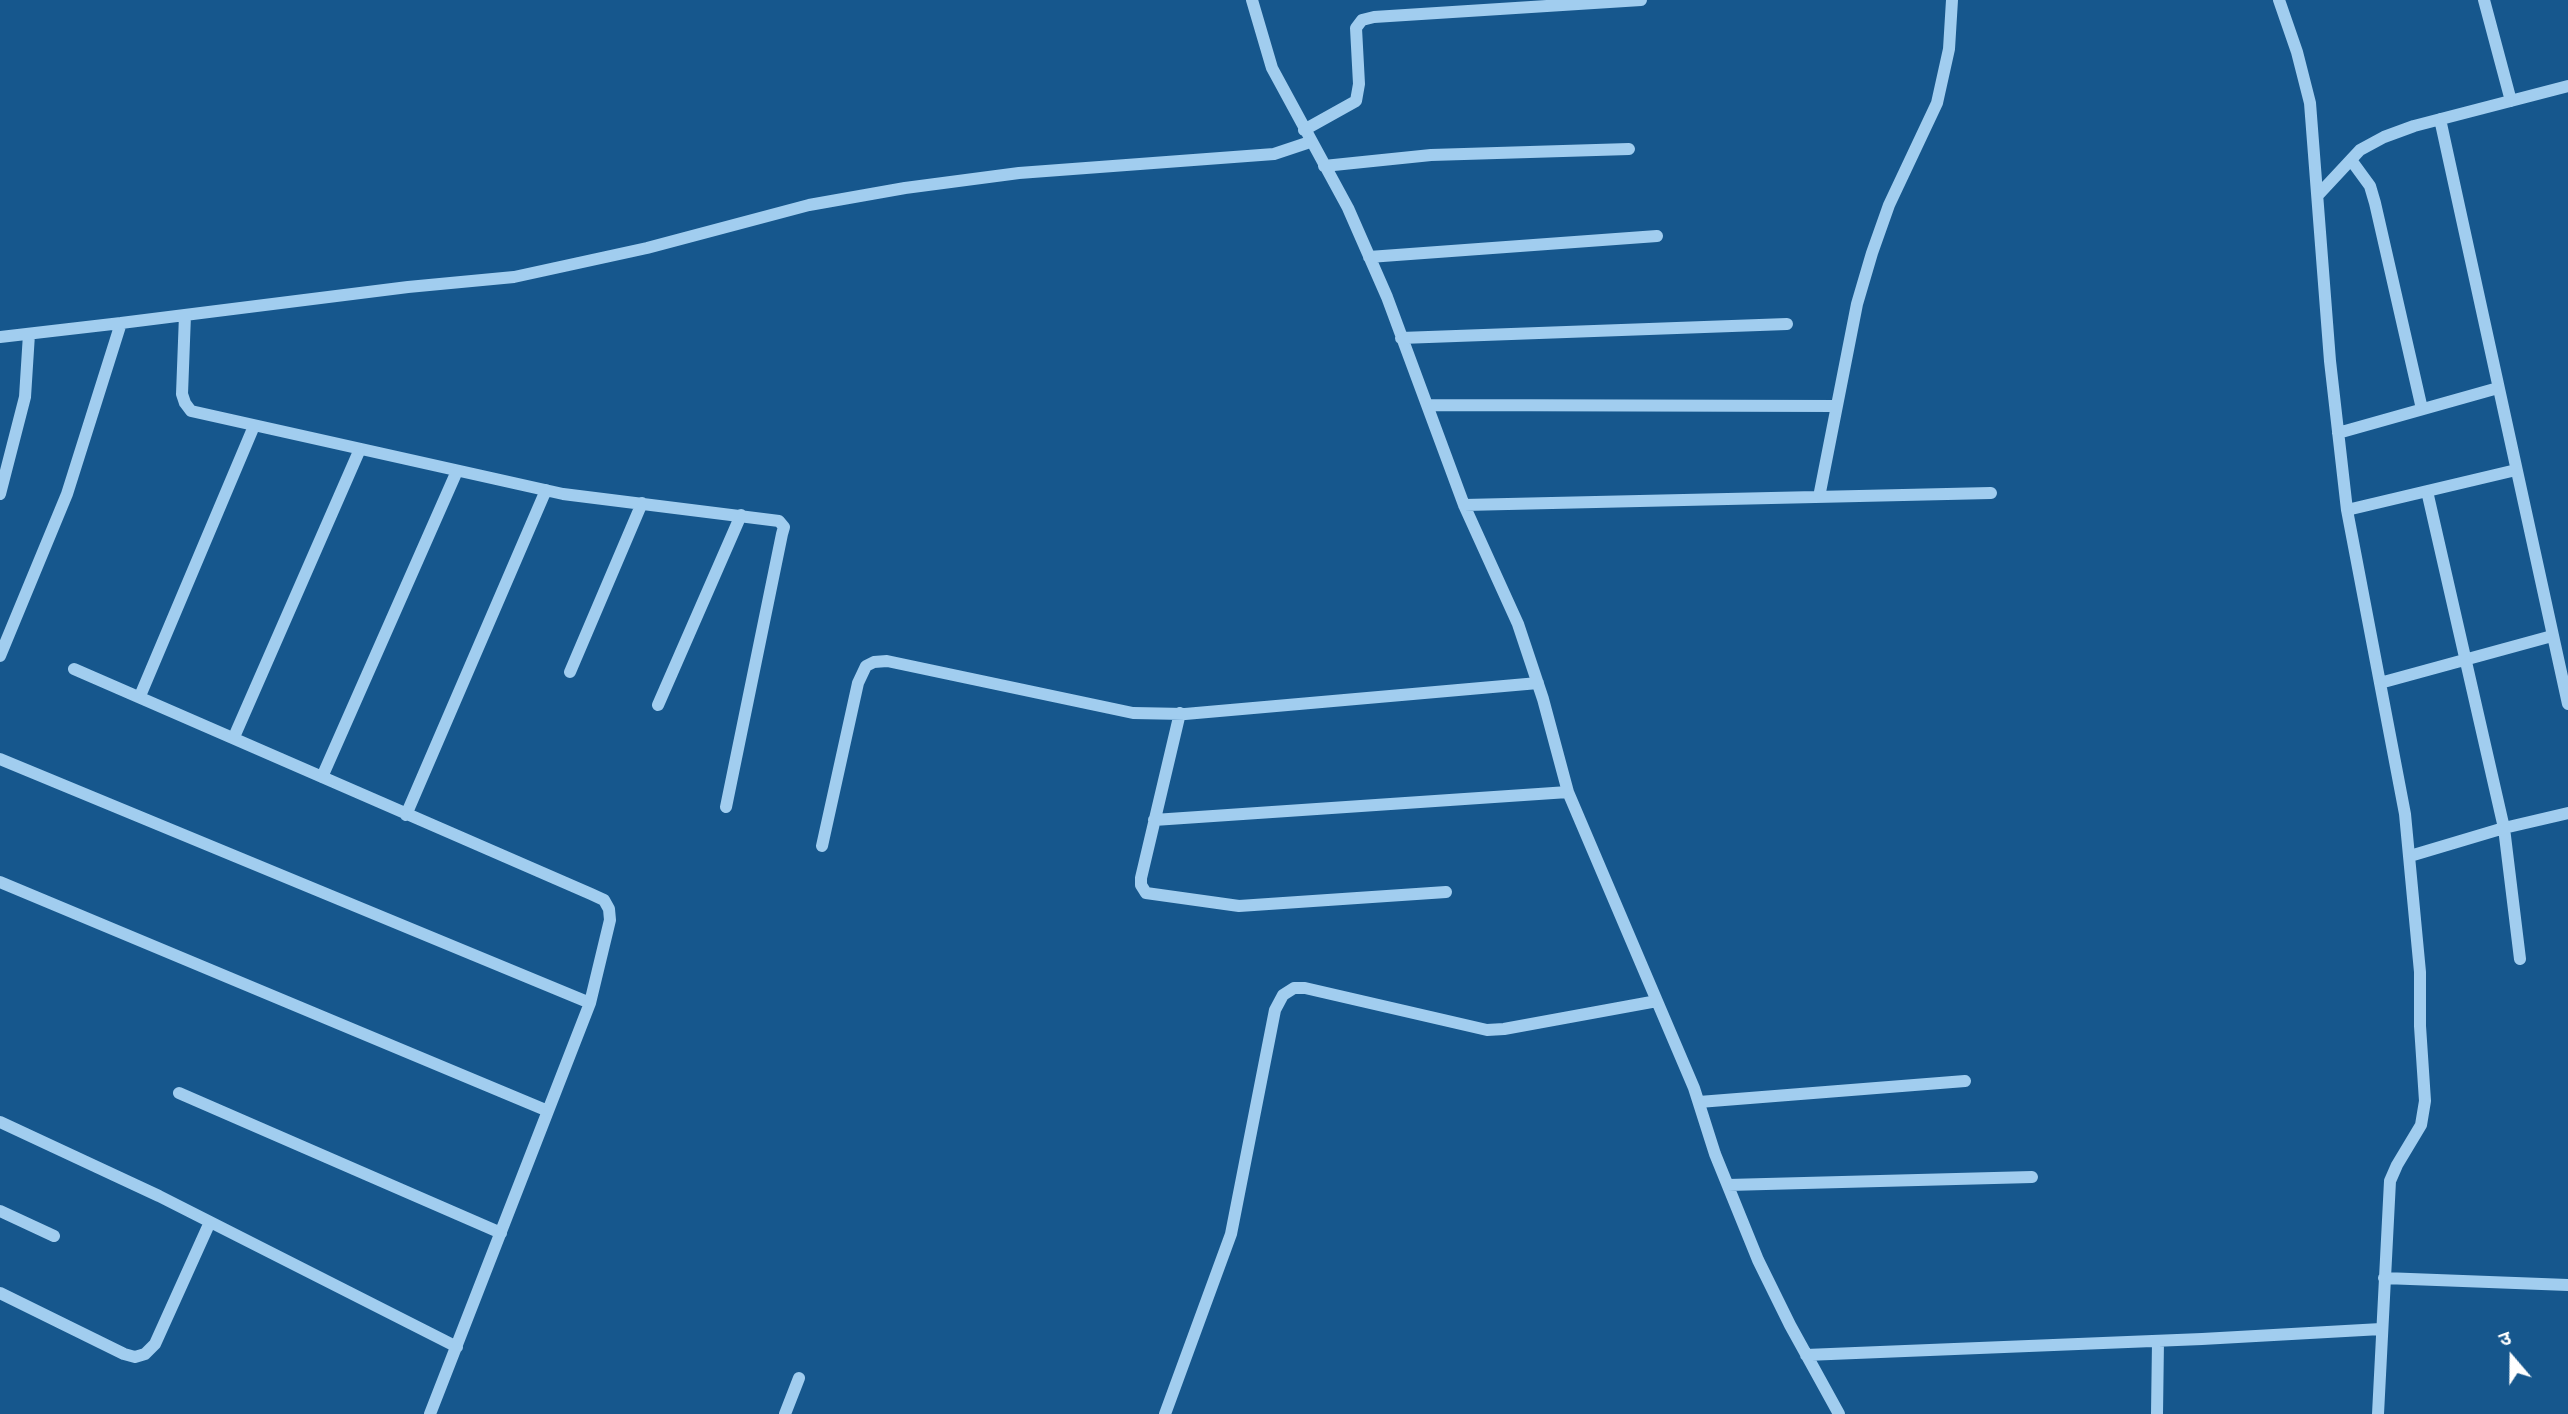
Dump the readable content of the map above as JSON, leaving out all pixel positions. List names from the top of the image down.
{
  "north": "top"
}
